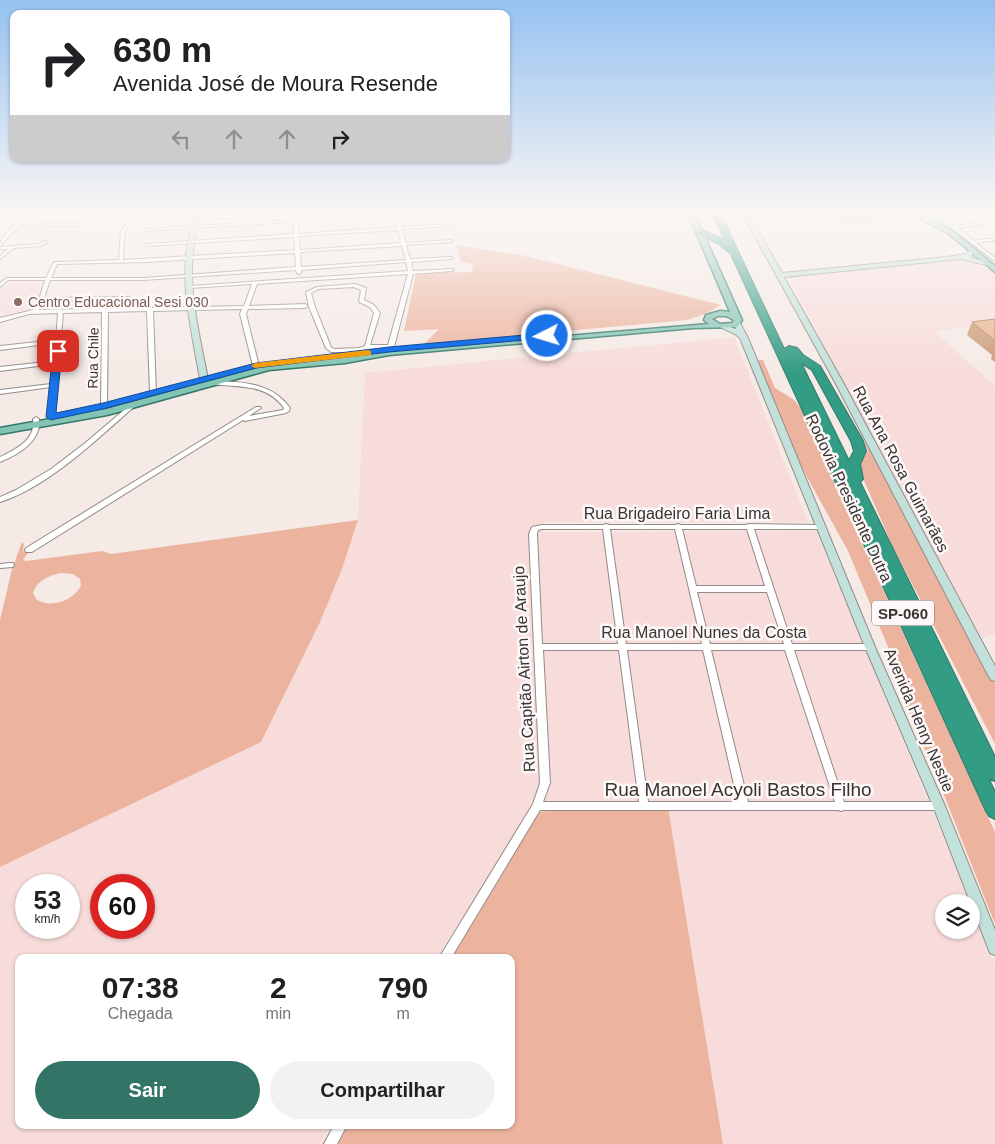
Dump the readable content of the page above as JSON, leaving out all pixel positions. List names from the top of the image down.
{
  "streets": {
    "highway": ["Rodovia Presidente Dutra", "SP-060"],
    "street": [
      "Rua Chile",
      "Rua Ana Rosa Guimarães",
      "Rua Brigadeiro Faria Lima",
      "Rua Manoel Nunes da Costa",
      "Rua Capitão Airton de Araujo",
      "Avenida Henry Nestie",
      "Rua Manoel Acyoli Bastos Filho"
    ]
  },
  "crossings": [
    ["Rua Brigadeiro Faria Lima", "Rua Capitão Airton de Araujo"],
    ["Rua Brigadeiro Faria Lima", "Avenida Henry Nestie"],
    ["Rua Manoel Nunes da Costa", "Rua Capitão Airton de Araujo"],
    ["Rua Manoel Nunes da Costa", "Avenida Henry Nestie"],
    ["Rua Capitão Airton de Araujo", "Rua Manoel Acyoli Bastos Filho"],
    ["Avenida Henry Nestie", "Rua Manoel Acyoli Bastos Filho"]
  ],
  "places": ["Centro Educacional Sesi 030"],
  "page": {
    "turn": ["630 m", "Avenida José de Moura Resende"],
    "speed": "53 km/h",
    "limit": "60",
    "eta": [
      "07:38",
      "Chegada",
      "2",
      "min",
      "790",
      "m"
    ],
    "buttons": ["Sair", "Compartilhar"]
  }
}
